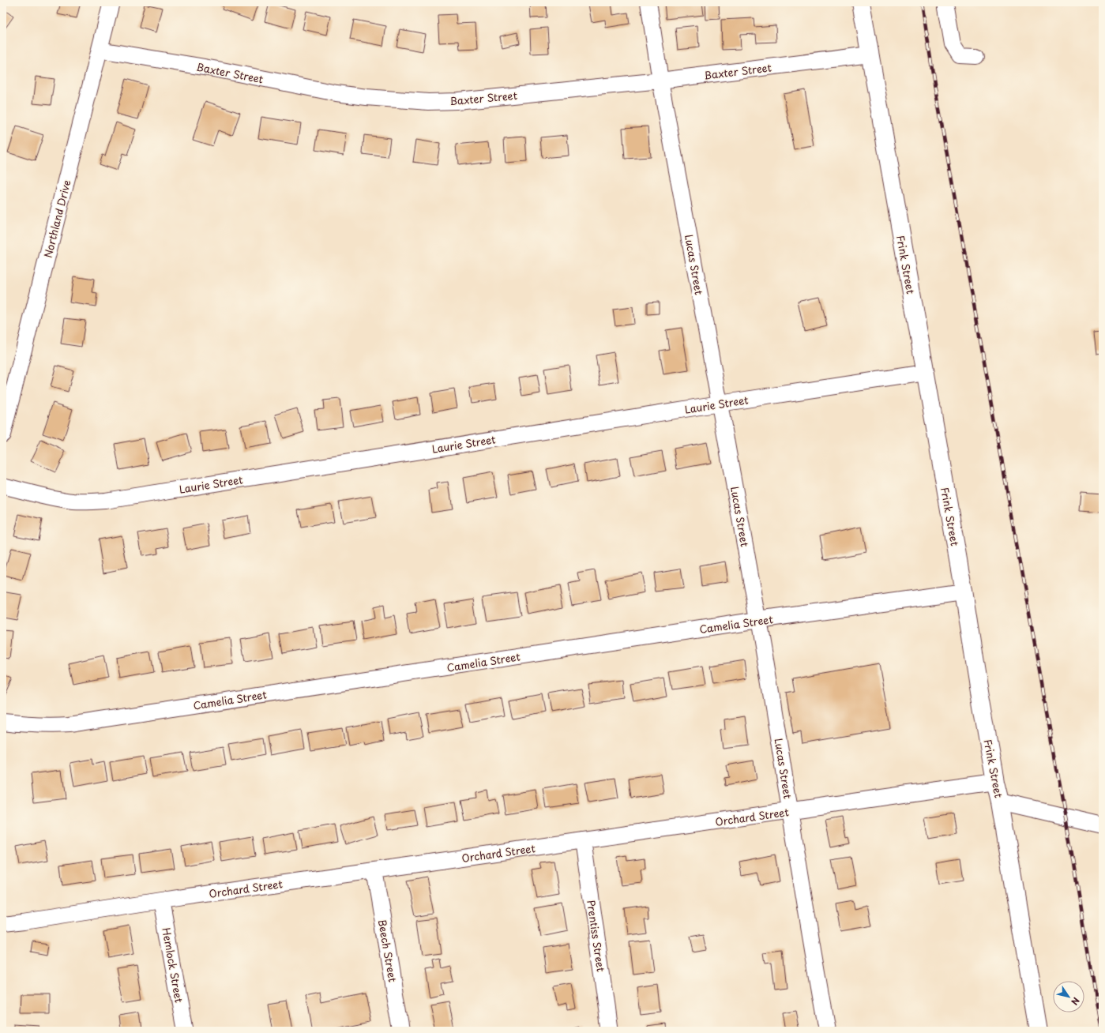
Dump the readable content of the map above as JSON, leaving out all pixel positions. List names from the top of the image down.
{
  "streets": {
    "main road": ["Frink Street"],
    "street": [
      "Baxter Street",
      "Northland Drive",
      "Lucas Street",
      "Laurie Street",
      "Camelia Street",
      "Orchard Street",
      "Prentiss Street",
      "Beech Street",
      "Hemlock Street"
    ]
  },
  "crossings": [
    ["Baxter Street", "Northland Drive"],
    ["Baxter Street", "Lucas Street"],
    ["Baxter Street", "Frink Street"],
    ["Lucas Street", "Laurie Street"],
    ["Lucas Street", "Camelia Street"],
    ["Lucas Street", "Orchard Street"],
    ["Frink Street", "Laurie Street"],
    ["Frink Street", "Camelia Street"],
    ["Frink Street", "Orchard Street"],
    ["Orchard Street", "Prentiss Street"],
    ["Orchard Street", "Beech Street"],
    ["Orchard Street", "Hemlock Street"]
  ],
  "north": "bottom right"
}
